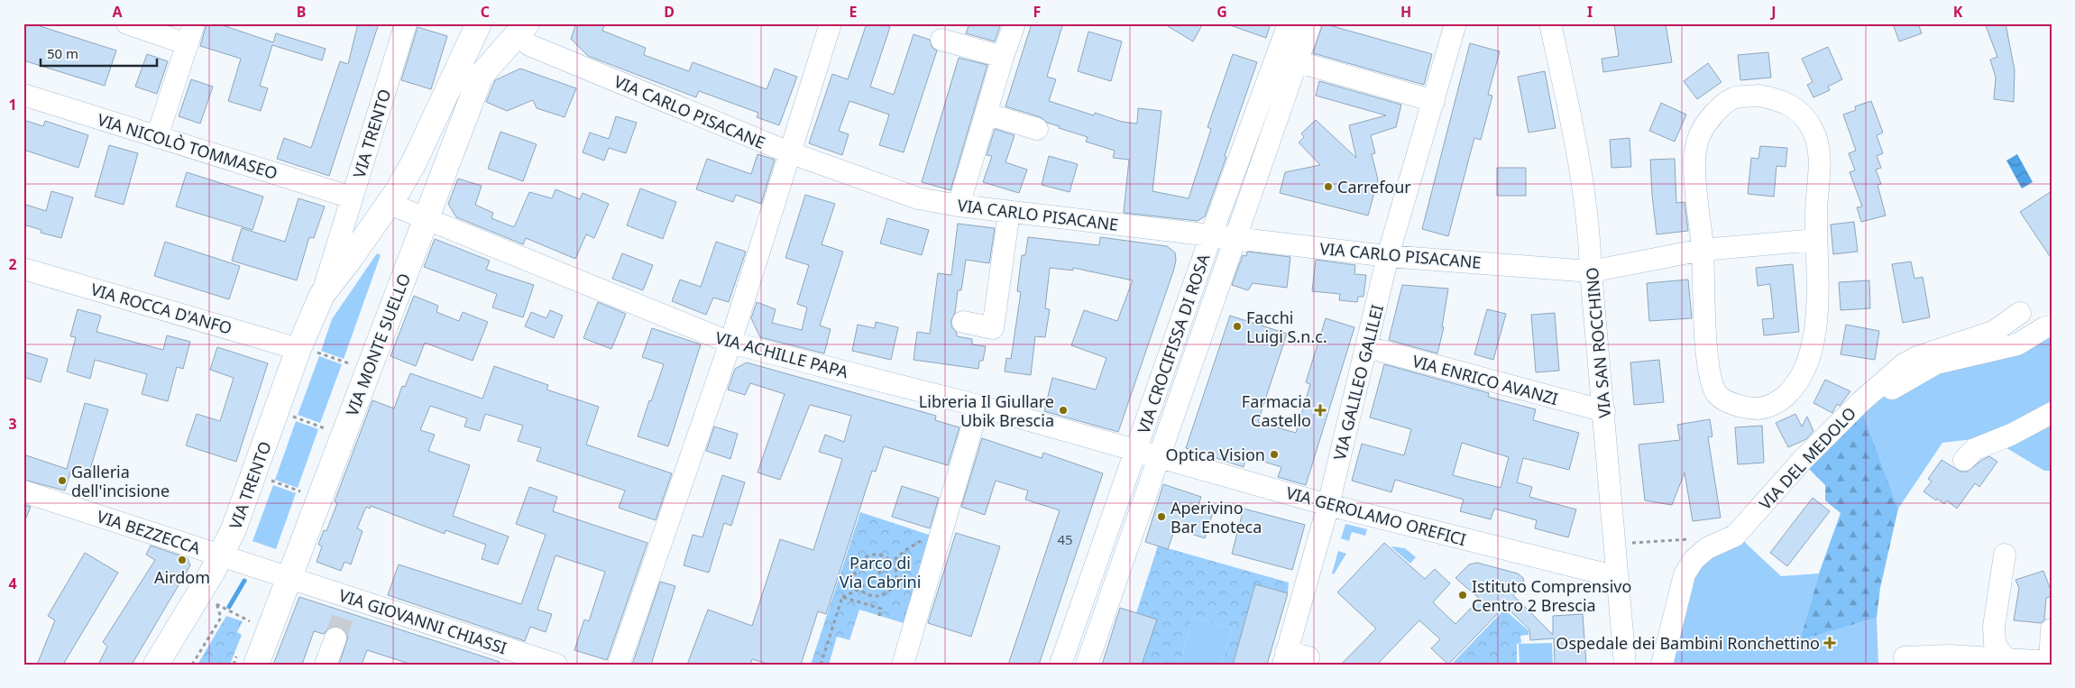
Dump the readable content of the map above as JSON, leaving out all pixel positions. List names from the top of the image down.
{
  "streets": {
    "main road": ["VIA TRENTO", "VIA MONTE SUELLO"],
    "street": [
      "VIA CARLO PISACANE",
      "VIA NICOLÒ TOMMASEO",
      "VIA ROCCA D'ANFO",
      "VIA SAN ROCCHINO",
      "VIA CROCIFISSA DI ROSA",
      "VIA ACHILLE PAPA",
      "VIA ENRICO AVANZI",
      "VIA GALILEO GALILEI",
      "VIA DEL MEDOLO",
      "VIA GEROLAMO OREFICI",
      "VIA BEZZECCA",
      "VIA GIOVANNI CHIASSI"
    ]
  },
  "crossings": [
    ["VIA CARLO PISACANE", "VIA SAN ROCCHINO"],
    ["VIA CARLO PISACANE", "VIA CROCIFISSA DI ROSA"],
    ["VIA CARLO PISACANE", "VIA MONTE SUELLO"],
    ["VIA CARLO PISACANE", "VIA GALILEO GALILEI"],
    ["VIA TRENTO", "VIA NICOLÒ TOMMASEO"],
    ["VIA TRENTO", "VIA ROCCA D'ANFO"],
    ["VIA TRENTO", "VIA ACHILLE PAPA"],
    ["VIA TRENTO", "VIA BEZZECCA"],
    ["VIA SAN ROCCHINO", "VIA ENRICO AVANZI"],
    ["VIA SAN ROCCHINO", "VIA GEROLAMO OREFICI"],
    ["VIA CROCIFISSA DI ROSA", "VIA ACHILLE PAPA"],
    ["VIA CROCIFISSA DI ROSA", "VIA GEROLAMO OREFICI"],
    ["VIA MONTE SUELLO", "VIA ACHILLE PAPA"],
    ["VIA MONTE SUELLO", "VIA BEZZECCA"],
    ["VIA MONTE SUELLO", "VIA GIOVANNI CHIASSI"],
    ["VIA ACHILLE PAPA", "VIA GEROLAMO OREFICI"],
    ["VIA ENRICO AVANZI", "VIA GALILEO GALILEI"],
    ["VIA GALILEO GALILEI", "VIA GEROLAMO OREFICI"],
    ["VIA BEZZECCA", "VIA GIOVANNI CHIASSI"]
  ],
  "parks": ["Parco di Via Cabrini"],
  "places": {
    "other": [
      "Carrefour",
      "Facchi Luigi S.n.c.",
      "Libreria Il Giullare Ubik Brescia",
      "Optica Vision",
      "Galleria dell'incisione",
      "Aperivino Bar Enoteca",
      "Airdom",
      "Istituto Comprensivo Centro 2 Brescia"
    ],
    "health": ["Farmacia Castello", "Ospedale dei Bambini Ronchettino"]
  },
  "house_numbers": ["45"],
  "scale_bar": "50 m",
  "grid": {
    "columns": [
      "A",
      "B",
      "C",
      "D",
      "E",
      "F",
      "G",
      "H",
      "I",
      "J",
      "K"
    ],
    "rows": [
      "1",
      "2",
      "3",
      "4"
    ]
  }
}
